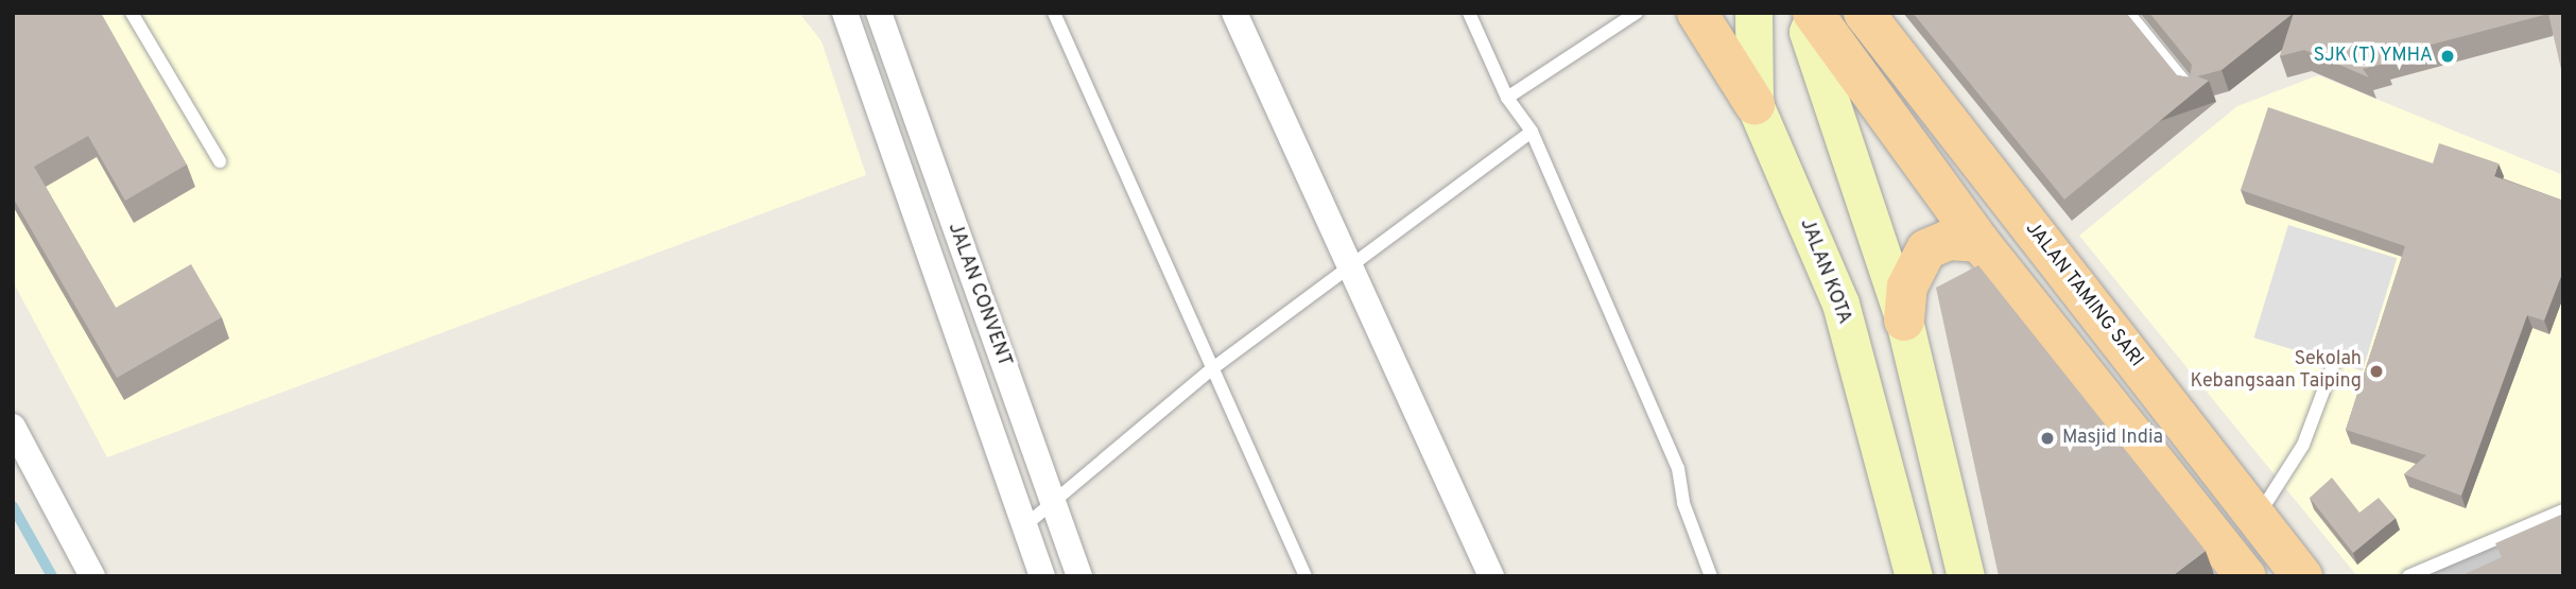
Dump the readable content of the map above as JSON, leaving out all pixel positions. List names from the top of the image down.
{
  "streets": {
    "main road": ["JALAN KOTA", "JALAN TAMING SARI"],
    "street": ["JALAN CONVENT"]
  },
  "places": ["SJK (T) YMHA", "Sekolah Kebangsaan Taiping", "Masjid India"]
}
